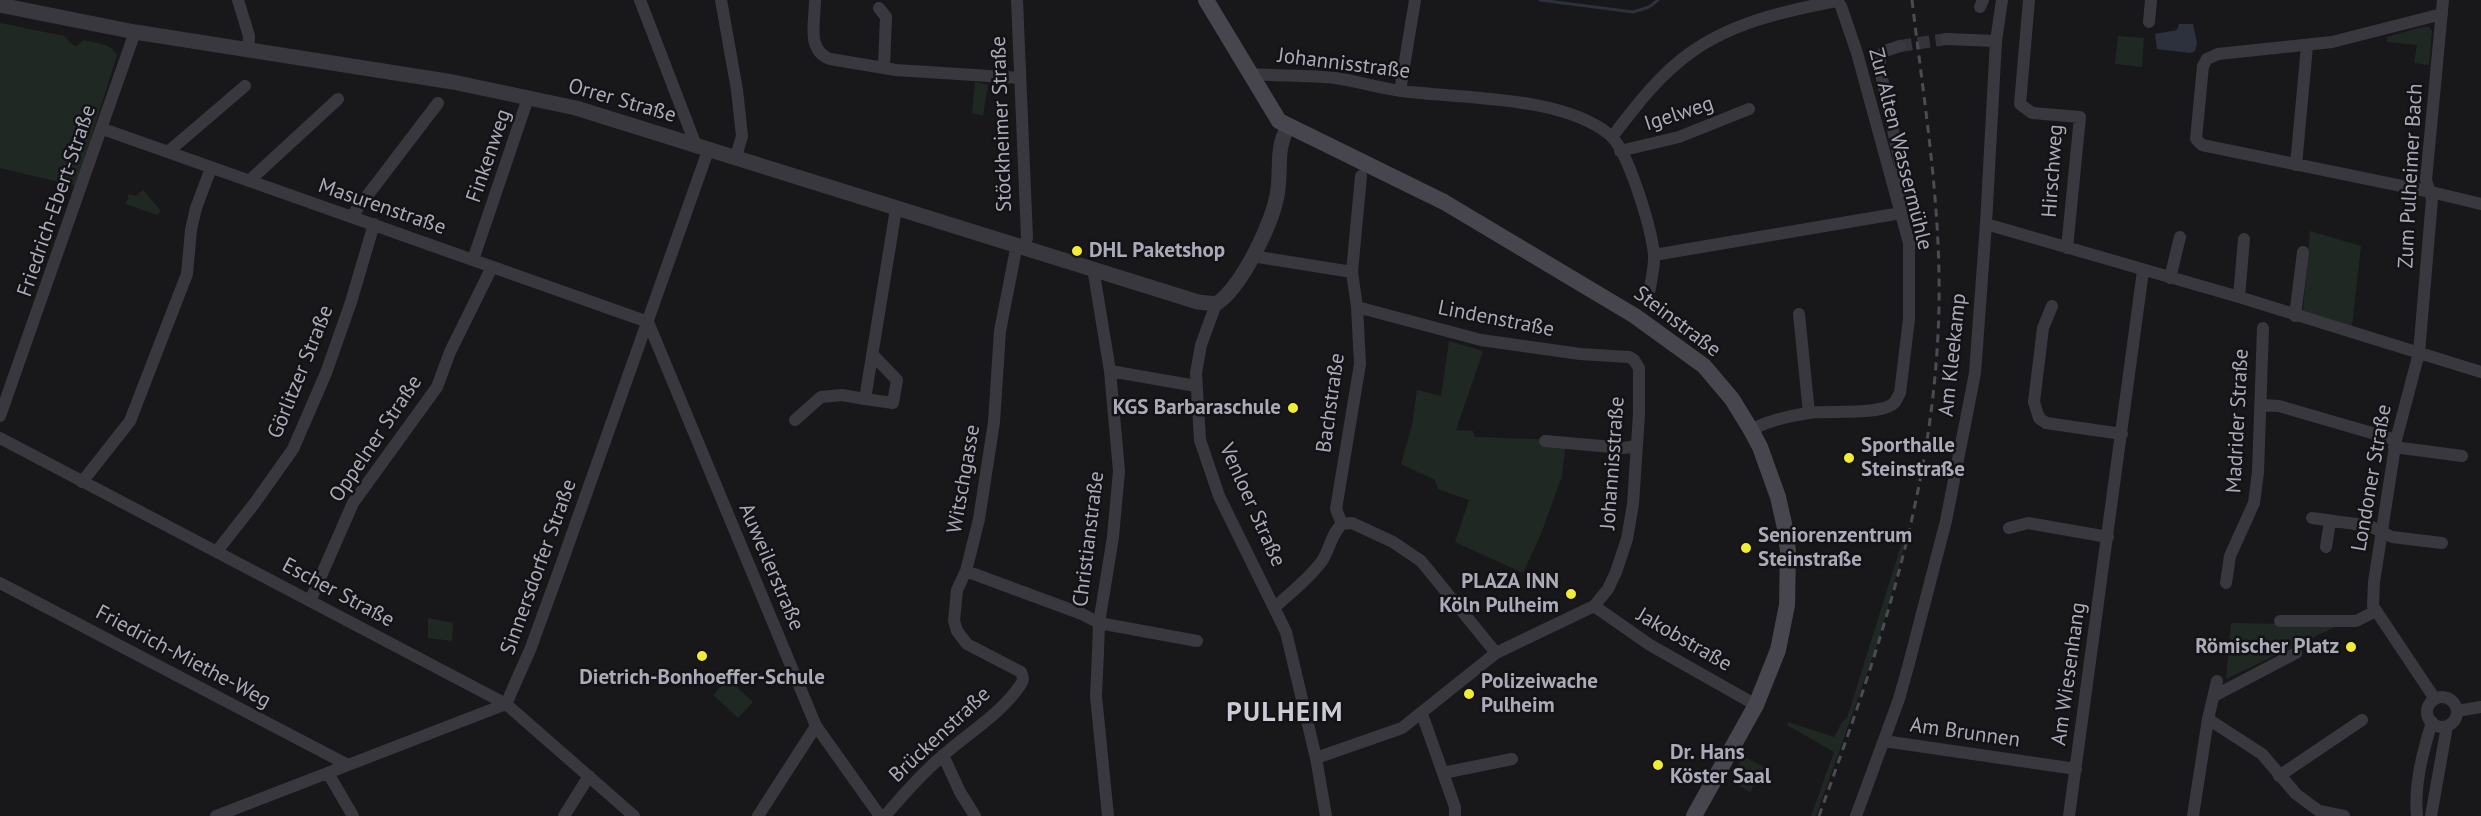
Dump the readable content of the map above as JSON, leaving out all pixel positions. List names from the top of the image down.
{
  "streets": {
    "main road": ["Steinstraße"],
    "street": [
      "Johannisstraße",
      "Orrer Straße",
      "Igelweg",
      "Stöckheimer Straße",
      "Zur Alten Wassermühle",
      "Finkenweg",
      "Hirschweg",
      "Zum Pulheimer Bach",
      "Friedrich-Ebert-Straße",
      "Masurenstraße",
      "Lindenstraße",
      "Am Kleekamp",
      "Görlitzer Straße",
      "Bachstraße",
      "Madrider Straße",
      "Oppelner Straße",
      "Londoner Straße",
      "Witschgasse",
      "Venloer Straße",
      "Christianstraße",
      "Sinnersdorfer Straße",
      "Auweilerstraße",
      "Escher Straße",
      "Jakobstraße",
      "Friedrich-Miethe-Weg",
      "Am Wiesenhang",
      "Am Brunnen",
      "Brückenstraße"
    ]
  },
  "crossings": [
    ["Johannisstraße", "Igelweg"],
    ["Johannisstraße", "Zur Alten Wassermühle"],
    ["Johannisstraße", "Lindenstraße"],
    ["Johannisstraße", "Venloer Straße"],
    ["Johannisstraße", "Jakobstraße"],
    ["Orrer Straße", "Stöckheimer Straße"],
    ["Orrer Straße", "Finkenweg"],
    ["Orrer Straße", "Friedrich-Ebert-Straße"],
    ["Orrer Straße", "Witschgasse"],
    ["Orrer Straße", "Venloer Straße"],
    ["Orrer Straße", "Christianstraße"],
    ["Orrer Straße", "Sinnersdorfer Straße"],
    ["Stöckheimer Straße", "Witschgasse"],
    ["Zur Alten Wassermühle", "Steinstraße"],
    ["Finkenweg", "Masurenstraße"],
    ["Zum Pulheimer Bach", "Londoner Straße"],
    ["Friedrich-Ebert-Straße", "Masurenstraße"],
    ["Masurenstraße", "Görlitzer Straße"],
    ["Masurenstraße", "Oppelner Straße"],
    ["Masurenstraße", "Sinnersdorfer Straße"],
    ["Masurenstraße", "Auweilerstraße"],
    ["Lindenstraße", "Bachstraße"],
    ["Steinstraße", "Venloer Straße"],
    ["Steinstraße", "Jakobstraße"],
    ["Am Kleekamp", "Am Brunnen"],
    ["Görlitzer Straße", "Escher Straße"],
    ["Oppelner Straße", "Escher Straße"],
    ["Witschgasse", "Brückenstraße"],
    ["Sinnersdorfer Straße", "Auweilerstraße"],
    ["Sinnersdorfer Straße", "Escher Straße"],
    ["Am Wiesenhang", "Am Brunnen"]
  ],
  "districts": ["PULHEIM"],
  "places": [
    "DHL Paketshop",
    "KGS Barbaraschule",
    "Sporthalle Steinstraße",
    "Seniorenzentrum Steinstraße",
    "PLAZA INN Köln Pulheim",
    "Römischer Platz",
    "Dietrich-Bonhoeffer-Schule",
    "Polizeiwache Pulheim",
    "Dr. Hans Köster Saal"
  ]
}
